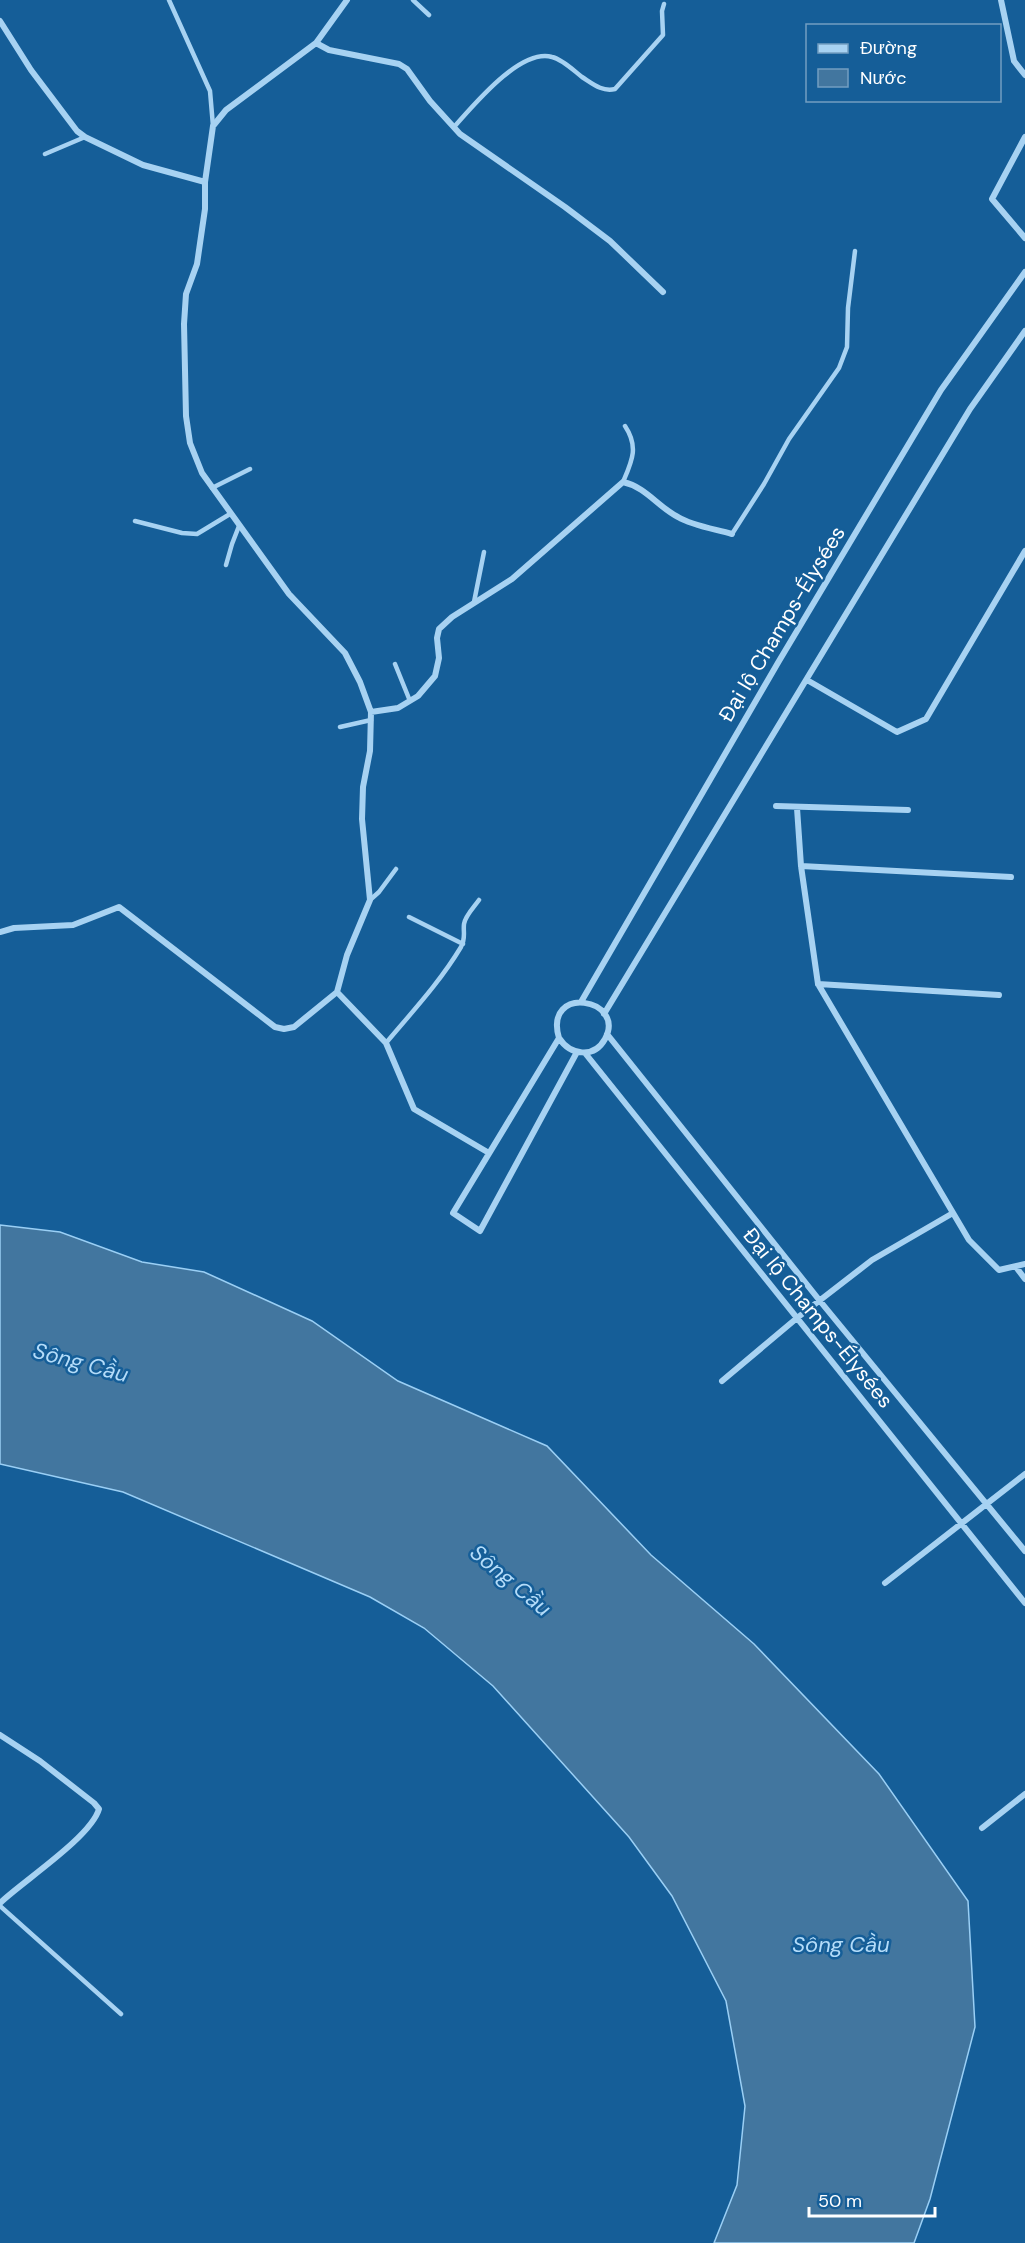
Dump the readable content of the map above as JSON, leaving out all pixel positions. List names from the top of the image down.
{
  "streets": {
    "street": ["Đại lộ Champs-Élysées"]
  },
  "water": ["Sông Cầu"],
  "legend": ["Đường", "Nước"],
  "scale_bar": "50 m"
}
